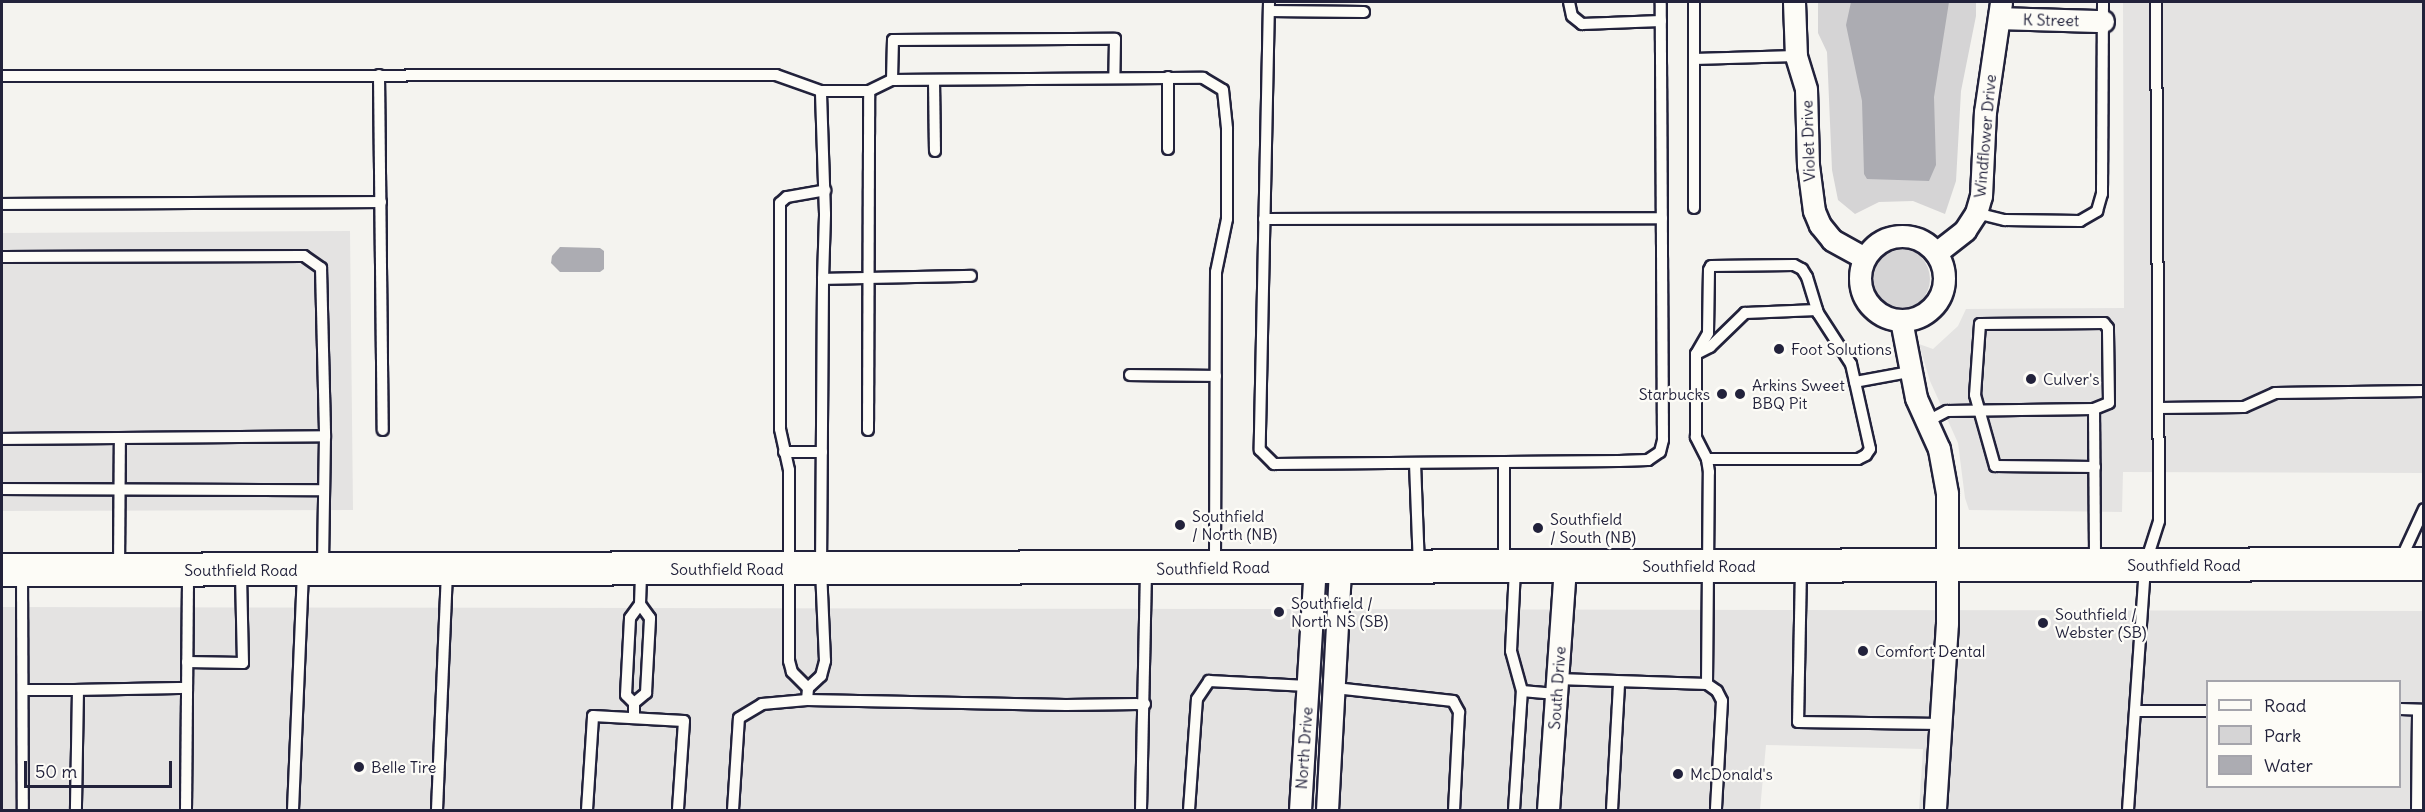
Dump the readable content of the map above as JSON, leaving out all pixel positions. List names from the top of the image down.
{
  "streets": {
    "main road": ["Southfield Road"],
    "street": [
      "K Street",
      "Windflower Drive",
      "Violet Drive",
      "South Drive",
      "North Drive"
    ]
  },
  "crossings": [
    ["K Street", "Windflower Drive"],
    ["Windflower Drive", "Violet Drive"],
    ["Southfield Road", "South Drive"],
    ["Southfield Road", "North Drive"]
  ],
  "places": [
    "Foot Solutions",
    "Culver's",
    "Starbucks",
    "Arkins Sweet BBQ Pit",
    "Southfield / North (NB)",
    "Southfield / South (NB)",
    "Southfield / North NS (SB)",
    "Southfield / Webster (SB)",
    "Comfort Dental",
    "Belle Tire",
    "McDonald's"
  ],
  "legend": ["Road", "Park", "Water"],
  "scale_bar": "50 m"
}
